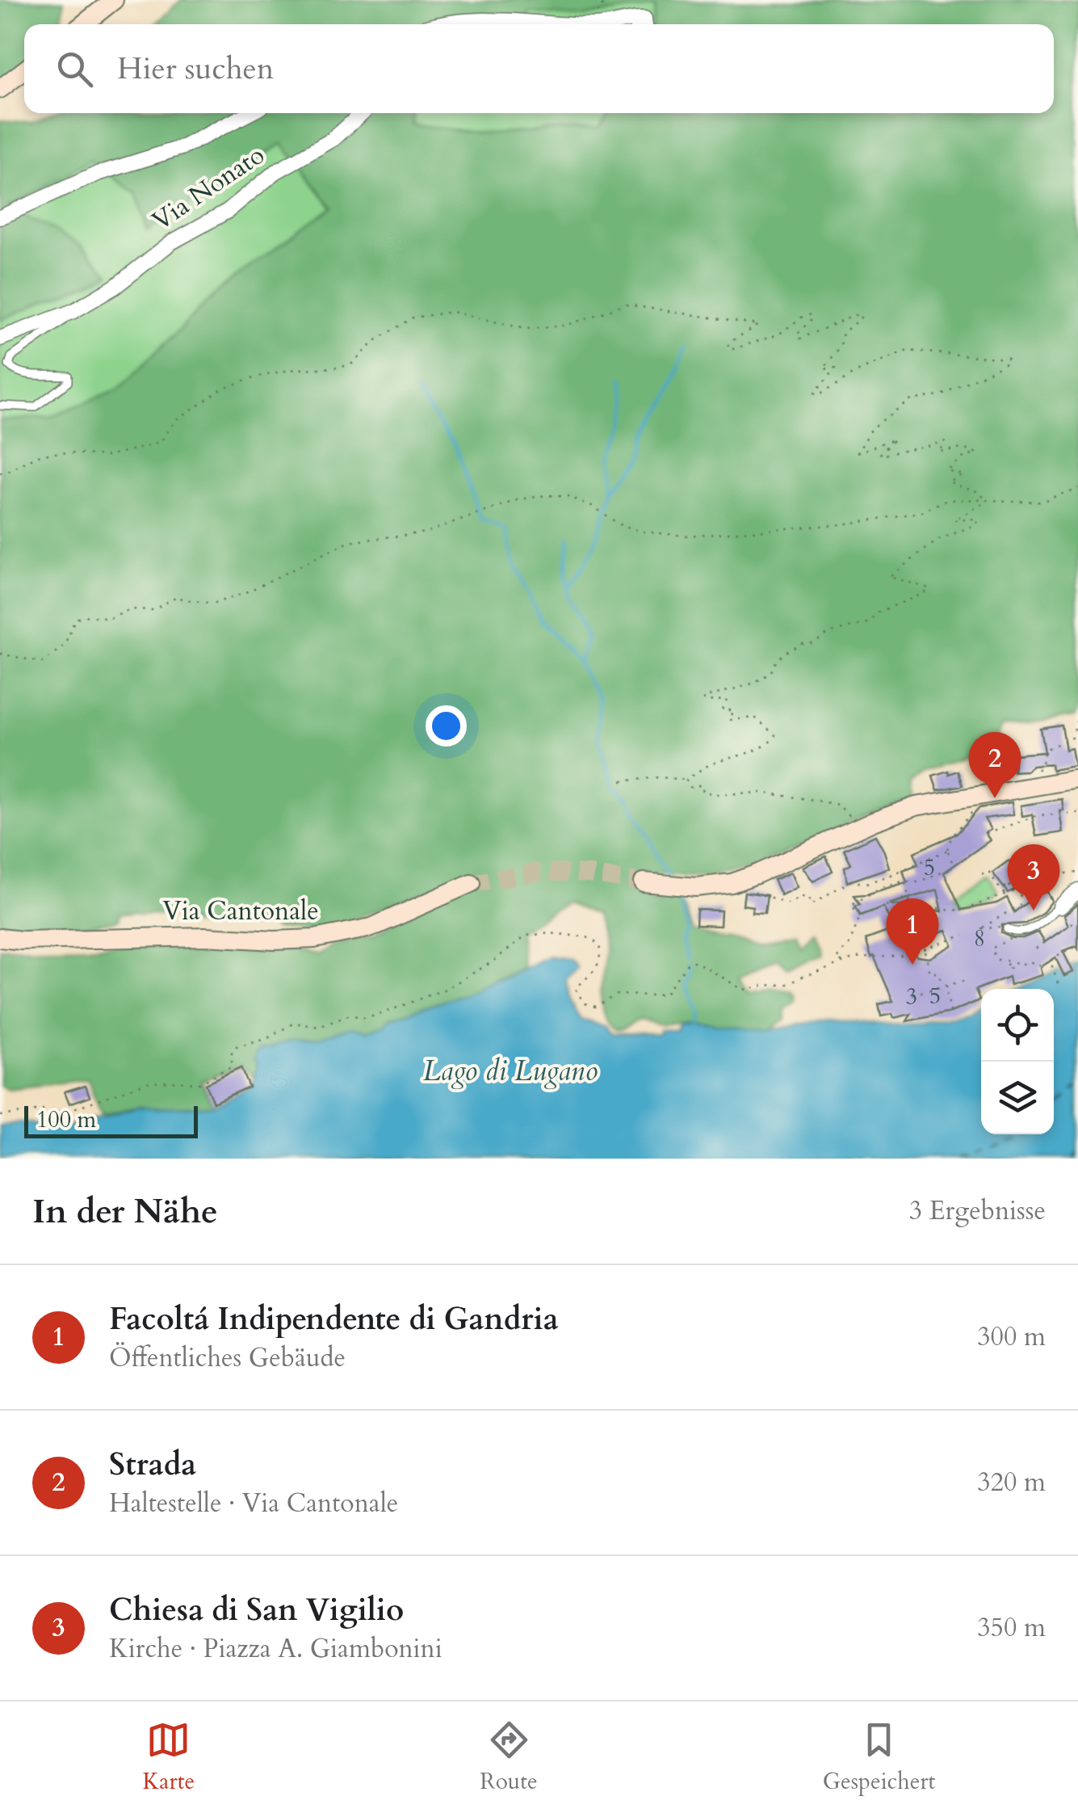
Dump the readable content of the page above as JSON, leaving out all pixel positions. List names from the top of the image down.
{
  "streets": {
    "main road": ["Via Cantonale"],
    "street": ["Via Nonato"]
  },
  "water": ["Lago di Lugano"],
  "house_numbers": [
    "5",
    "8",
    "5",
    "3"
  ],
  "scale_bar": "100 m",
  "page": {
    "search": "Hier suchen",
    "pins": ["2", "3", "1"],
    "scale": "100 m",
    "heading": ["In der Nähe", "3 Ergebnisse"],
    "list": [
      {
        "mark": "1",
        "name": "Facoltá Indipendente di Gandria",
        "note": "Öffentliches Gebäude",
        "value": "300 m"
      },
      {
        "mark": "2",
        "name": "Strada",
        "note": "Haltestelle · Via Cantonale",
        "value": "320 m"
      },
      {
        "mark": "3",
        "name": "Chiesa di San Vigilio",
        "note": "Kirche · Piazza A. Giambonini",
        "value": "350 m"
      }
    ],
    "nav": ["Karte", "Route", "Gespeichert"]
  }
}
